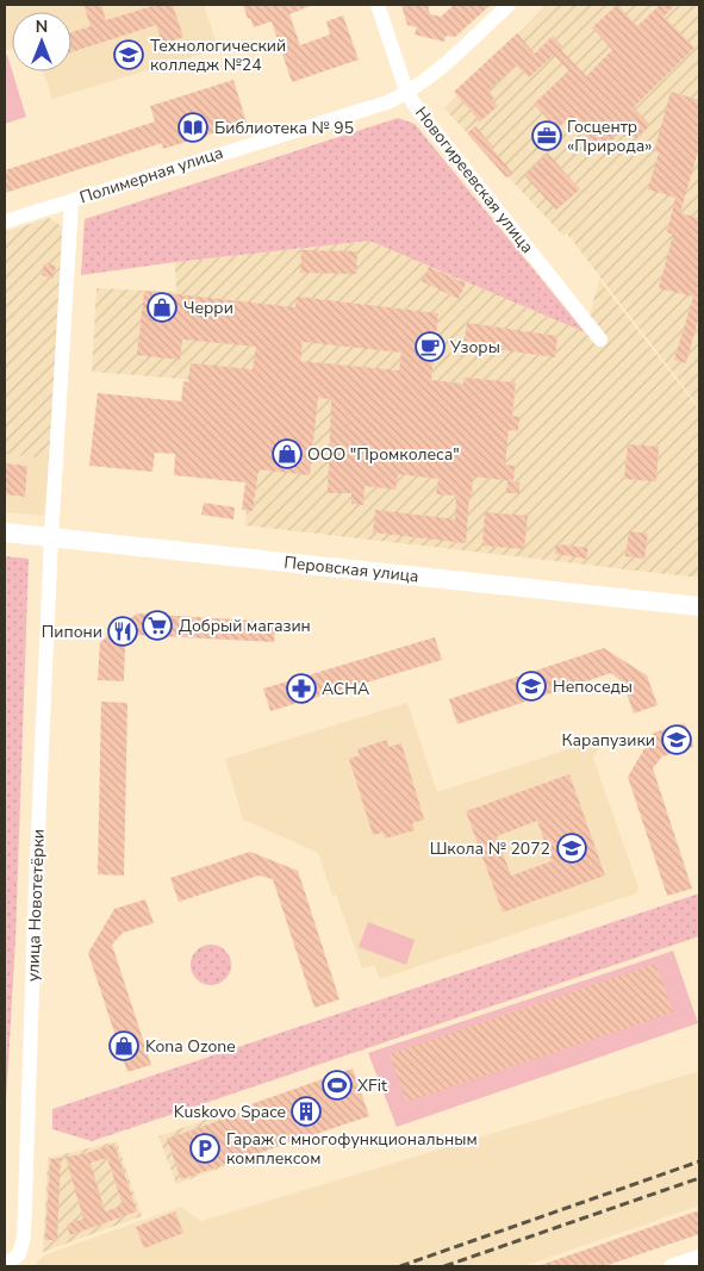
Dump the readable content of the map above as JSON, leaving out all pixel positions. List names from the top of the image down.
{
  "streets": {
    "main road": ["Перовская улица"],
    "street": ["Полимерная улица", "Новогиреевская улица", "улица Новотетёрки"]
  },
  "crossings": [
    ["Полимерная улица", "Новогиреевская улица"],
    ["Полимерная улица", "улица Новотетёрки"],
    ["Перовская улица", "улица Новотетёрки"]
  ],
  "places": {
    "school or university": [
      "Технологический колледж №24",
      "Непоседы",
      "Карапузики",
      "Школа № 2072"
    ],
    "library": ["Библиотека № 95"],
    "office": ["Госцентр «Природа»"],
    "shop": ["Черри", "ООО \"Промколеса\"", "Kona Ozone"],
    "cafe": ["Узоры"],
    "supermarket": ["Добрый магазин"],
    "restaurant": ["Пипони"],
    "pharmacy": ["АСНА"],
    "sports": ["XFit"],
    "building": ["Kuskovo Space"],
    "parking": ["Гараж с многофункциональным комплексом"]
  },
  "north": "top"
}
